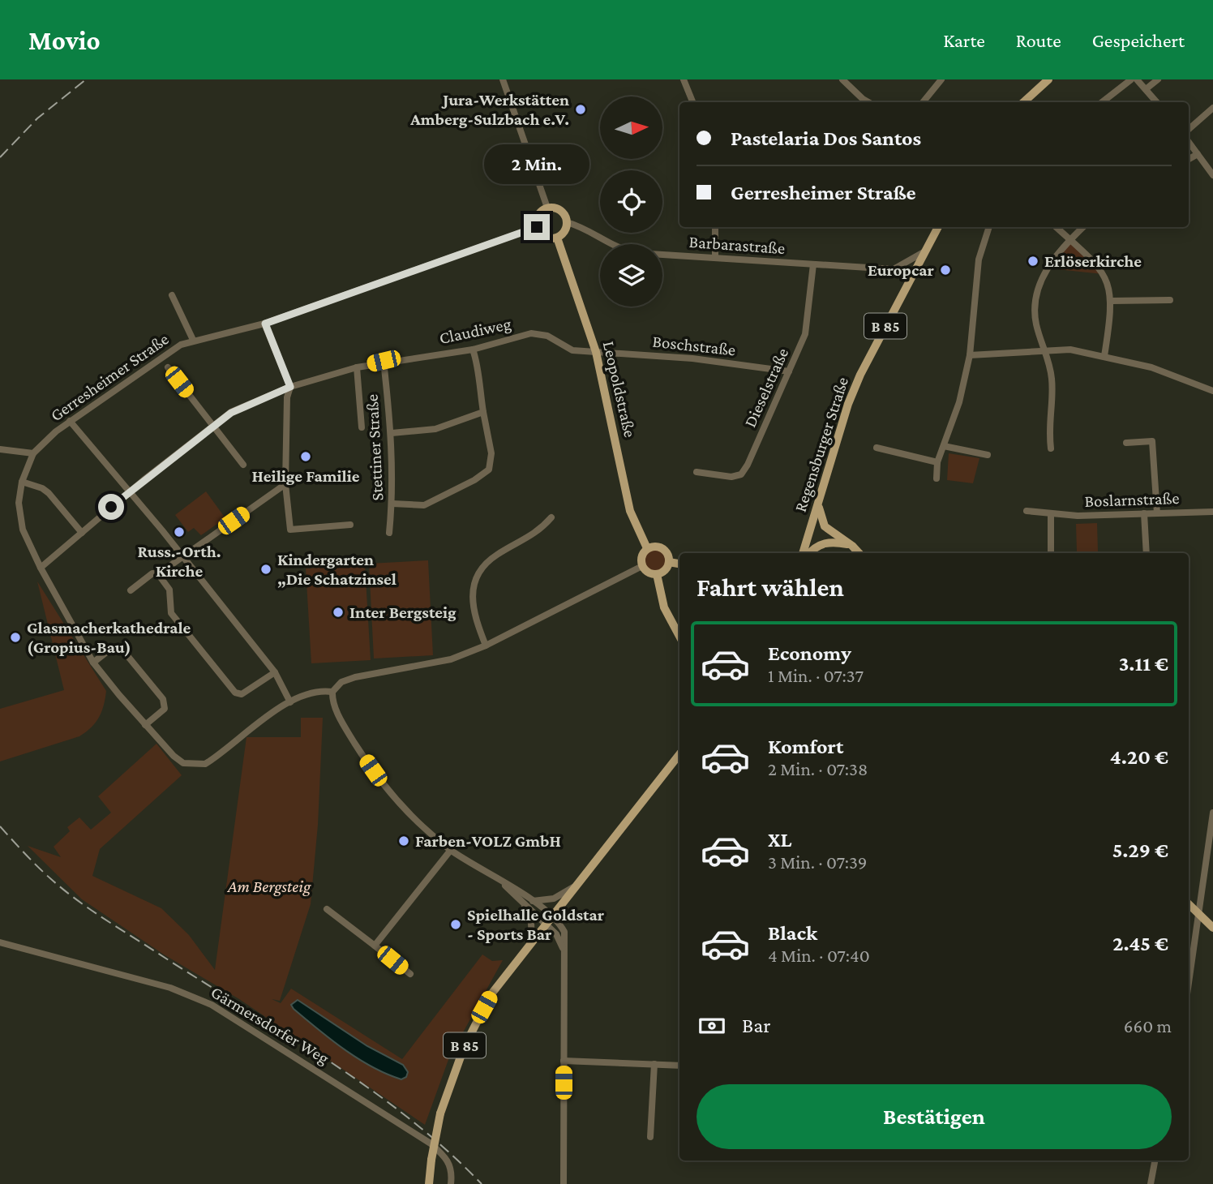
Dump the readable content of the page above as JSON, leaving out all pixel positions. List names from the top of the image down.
{
  "streets": {
    "main road": ["B 85", "Leopoldstraße", "Regensburger Straße"],
    "street": [
      "Barbarastraße",
      "Claudiweg",
      "Boschstraße",
      "Gerresheimer Straße",
      "Dieselstraße",
      "Stettiner Straße",
      "Boslarnstraße",
      "Gärmersdorfer Weg"
    ]
  },
  "crossings": [
    ["Barbarastraße", "Gerresheimer Straße"],
    ["Barbarastraße", "Dieselstraße"],
    ["Barbarastraße", "Leopoldstraße"],
    ["Barbarastraße", "Regensburger Straße"],
    ["B 85", "Regensburger Straße"],
    ["Claudiweg", "Boschstraße"],
    ["Claudiweg", "Gerresheimer Straße"],
    ["Claudiweg", "Leopoldstraße"],
    ["Claudiweg", "Stettiner Straße"],
    ["Boschstraße", "Dieselstraße"],
    ["Boschstraße", "Leopoldstraße"],
    ["Gerresheimer Straße", "Leopoldstraße"]
  ],
  "parks": ["Am Bergsteig"],
  "places": [
    "Jura-Werkstätten Amberg-Sulzbach e.V.",
    "Erlöserkirche",
    "Europcar",
    "Heilige Familie",
    "Russ.-Orth. Kirche",
    "Kindergarten „Die Schatzinsel",
    "Inter Bergsteig",
    "Glasmacherkathedrale (Gropius-Bau)",
    "Farben-VOLZ GmbH",
    "Spielhalle Goldstar - Sports Bar"
  ],
  "north": "right",
  "page": {
    "header": "Movio",
    "nav": ["Karte", "Route", "Gespeichert"],
    "banner": ["Pastelaria Dos Santos", "Gerresheimer Straße"],
    "bubble": "2 Min.",
    "heading": "Fahrt wählen",
    "list": [
      {
        "name": "Economy",
        "note": "1 Min. · 07:37",
        "value": "3.11 €"
      },
      {
        "name": "Komfort",
        "note": "2 Min. · 07:38",
        "value": "4.20 €"
      },
      {
        "name": "XL",
        "note": "3 Min. · 07:39",
        "value": "5.29 €"
      },
      {
        "name": "Black",
        "note": "4 Min. · 07:40",
        "value": "2.45 €"
      }
    ],
    "pay": ["Bar", "660 m"],
    "buttons": "Bestätigen"
  }
}
